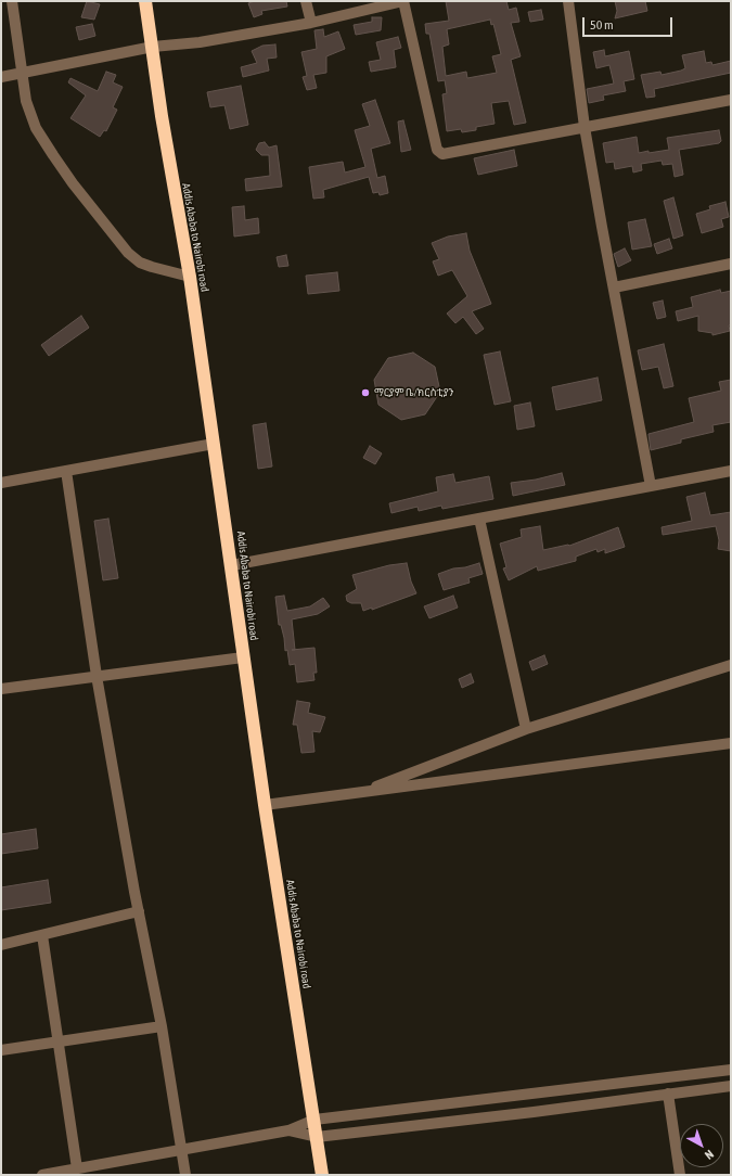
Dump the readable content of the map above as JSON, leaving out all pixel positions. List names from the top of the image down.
{
  "streets": {
    "highway": ["Addis Ababa to Nairobi road"]
  },
  "places": ["ማርያም ቤ/ክርስቲያን"],
  "scale_bar": "50 m",
  "north": "bottom right"
}
